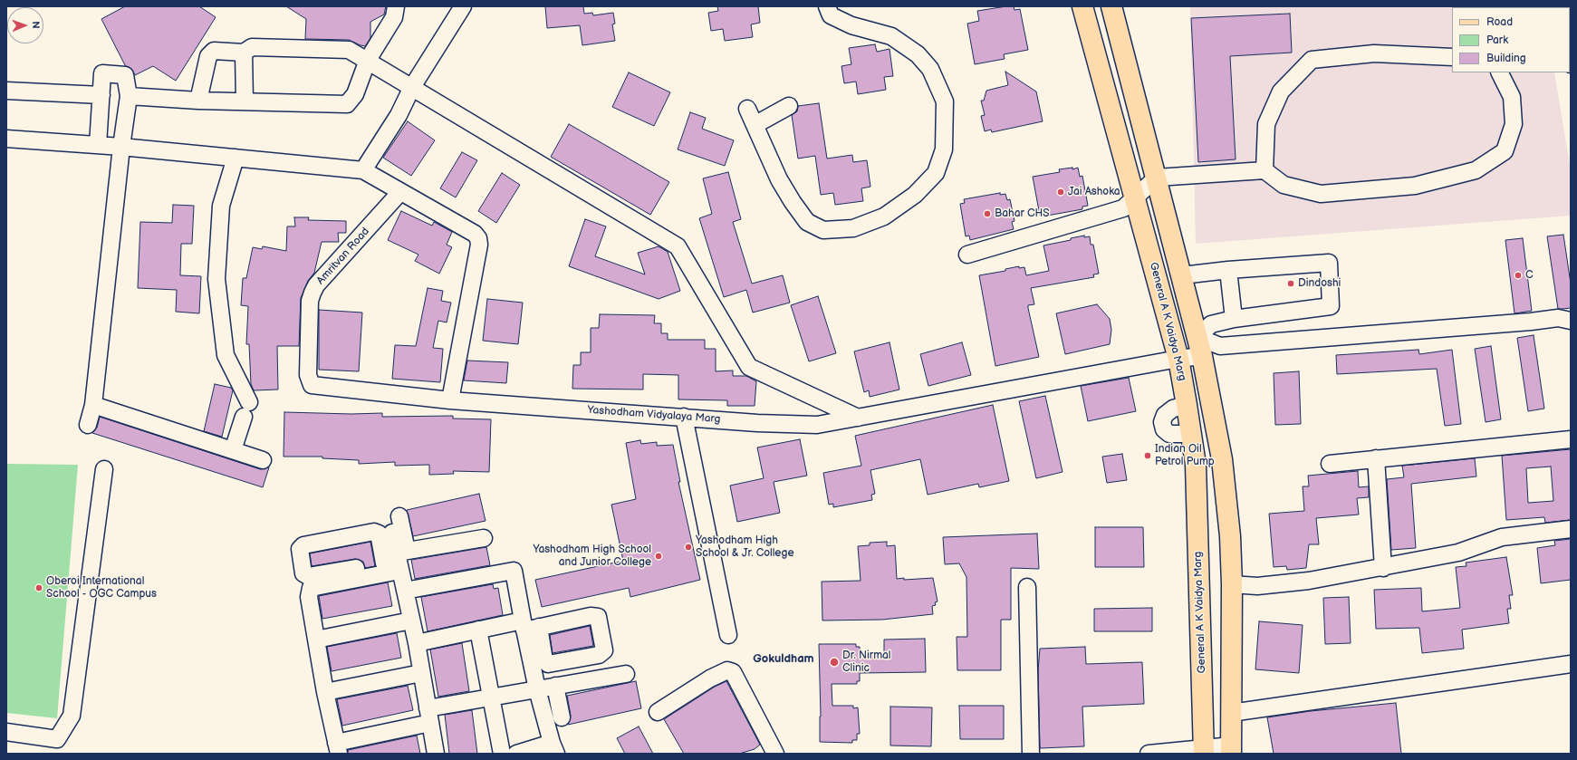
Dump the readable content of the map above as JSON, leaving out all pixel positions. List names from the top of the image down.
{
  "streets": {
    "main road": ["General A K Vaidya Marg"],
    "street": ["Amritvan Road", "Yashodham Vidyalaya Marg"]
  },
  "crossings": [
    ["Amritvan Road", "Yashodham Vidyalaya Marg"],
    ["General A K Vaidya Marg", "Yashodham Vidyalaya Marg"]
  ],
  "districts": ["Gokuldham"],
  "places": [
    "Jai Ashoka",
    "Bahar CHS",
    "C",
    "Dindoshi",
    "Indian Oil Petrol Pump",
    "Yashodham High School & Jr. College",
    "Yashodham High School and Junior College",
    "Oberoi International School - OGC Campus",
    "Dr. Nirmal Clinic"
  ],
  "legend": ["Road", "Park", "Building"],
  "north": "right"
}
